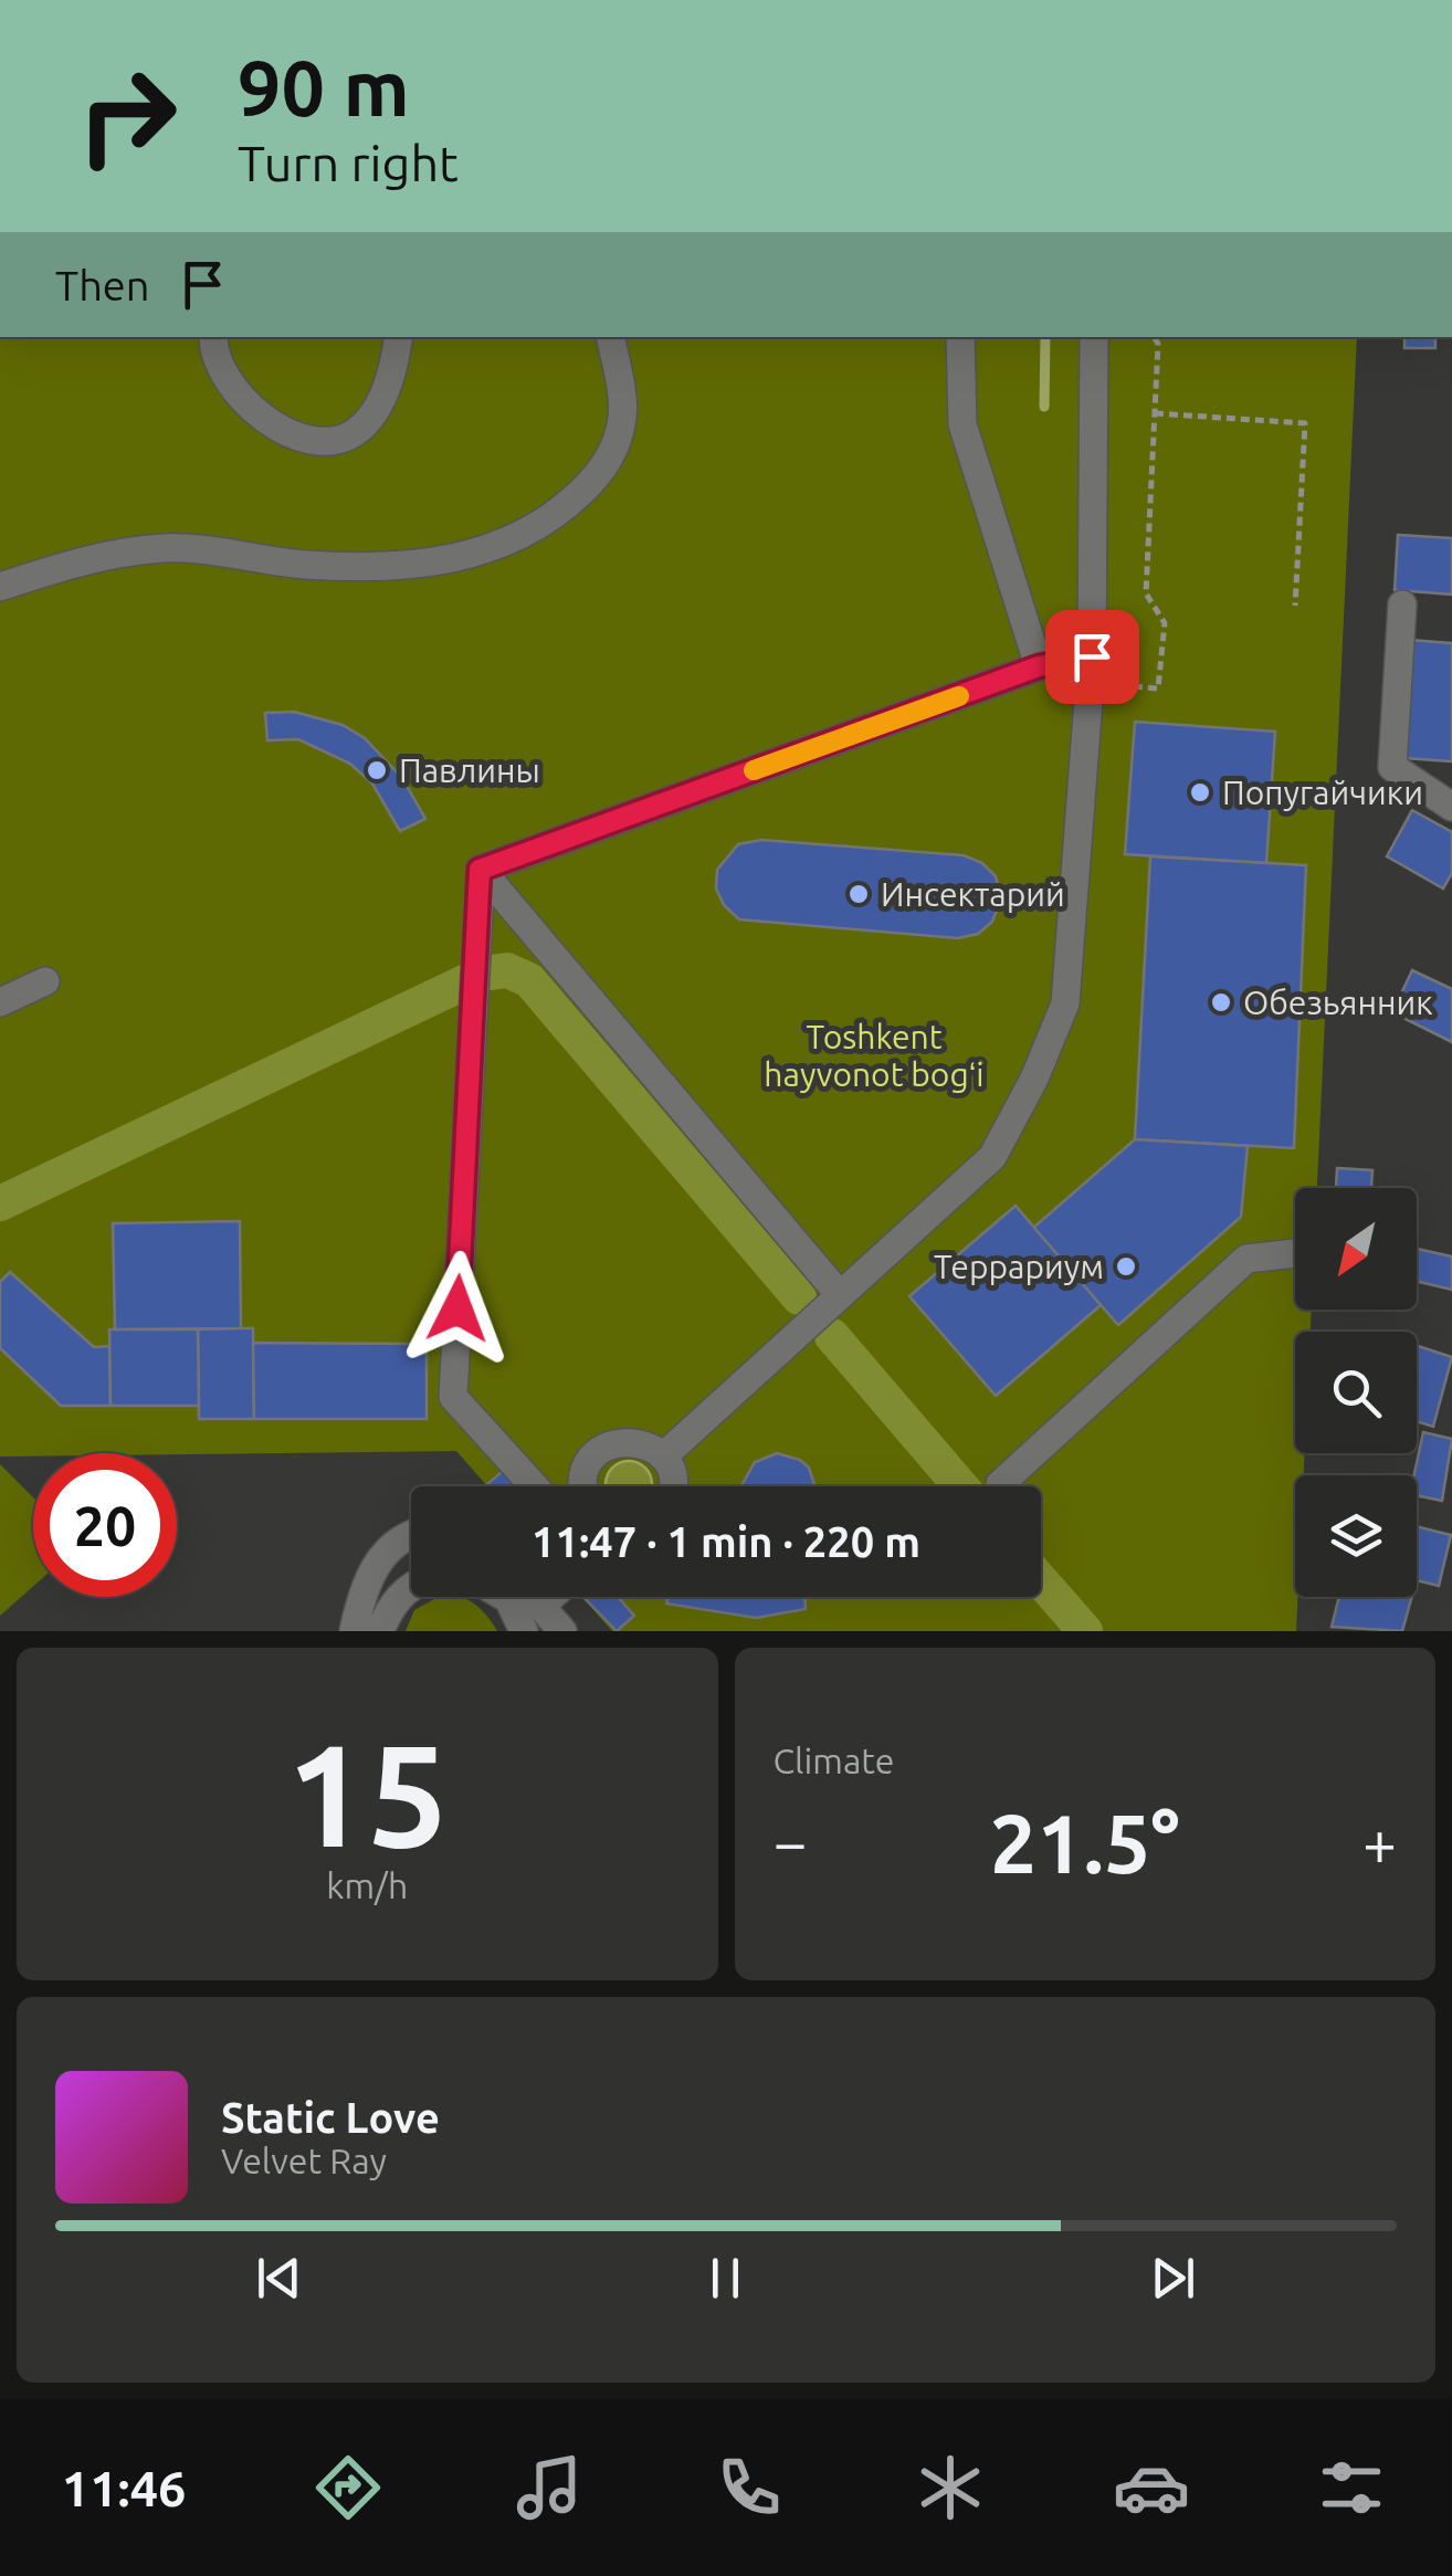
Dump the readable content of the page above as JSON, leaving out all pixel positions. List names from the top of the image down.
{
  "parks": ["Toshkent hayvonot bogʻi"],
  "places": [
    "Павлины",
    "Попугайчики",
    "Инсектарий",
    "Обезьянник",
    "Террариум"
  ],
  "north": "bottom left",
  "page": {
    "turn": ["90 m", "Turn right"],
    "then": "Then",
    "limit": "20",
    "trip": "11:47 · 1 min · 220 m",
    "tile": [
      ["15", "km/h"],
      "Climate"
    ],
    "heat": ["−", "21.5°", "+"],
    "song": ["Static Love", "Velvet Ray"],
    "tabs": "11:46"
  }
}
